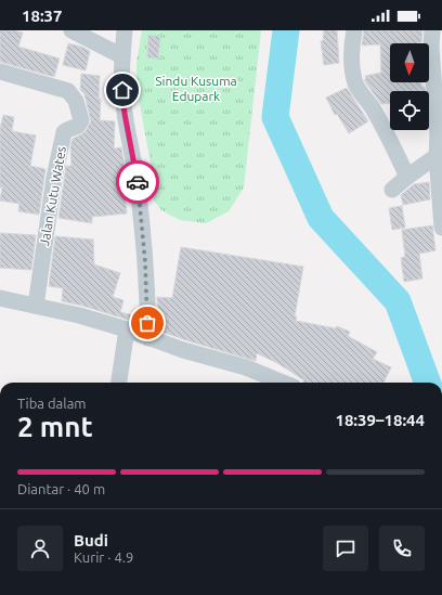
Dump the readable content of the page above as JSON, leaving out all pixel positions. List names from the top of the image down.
{
  "streets": {
    "street": ["Jalan Kutu Wates"]
  },
  "parks": ["Sindu Kusuma Edupark"],
  "north": "bottom",
  "page": {
    "status": "18:37",
    "heading": ["2 mnt", "Tiba dalam", "18:39–18:44"],
    "panel": ["Budi", "Kurir · 4.9"],
    "bar": "Diantar · 40 m"
  }
}
